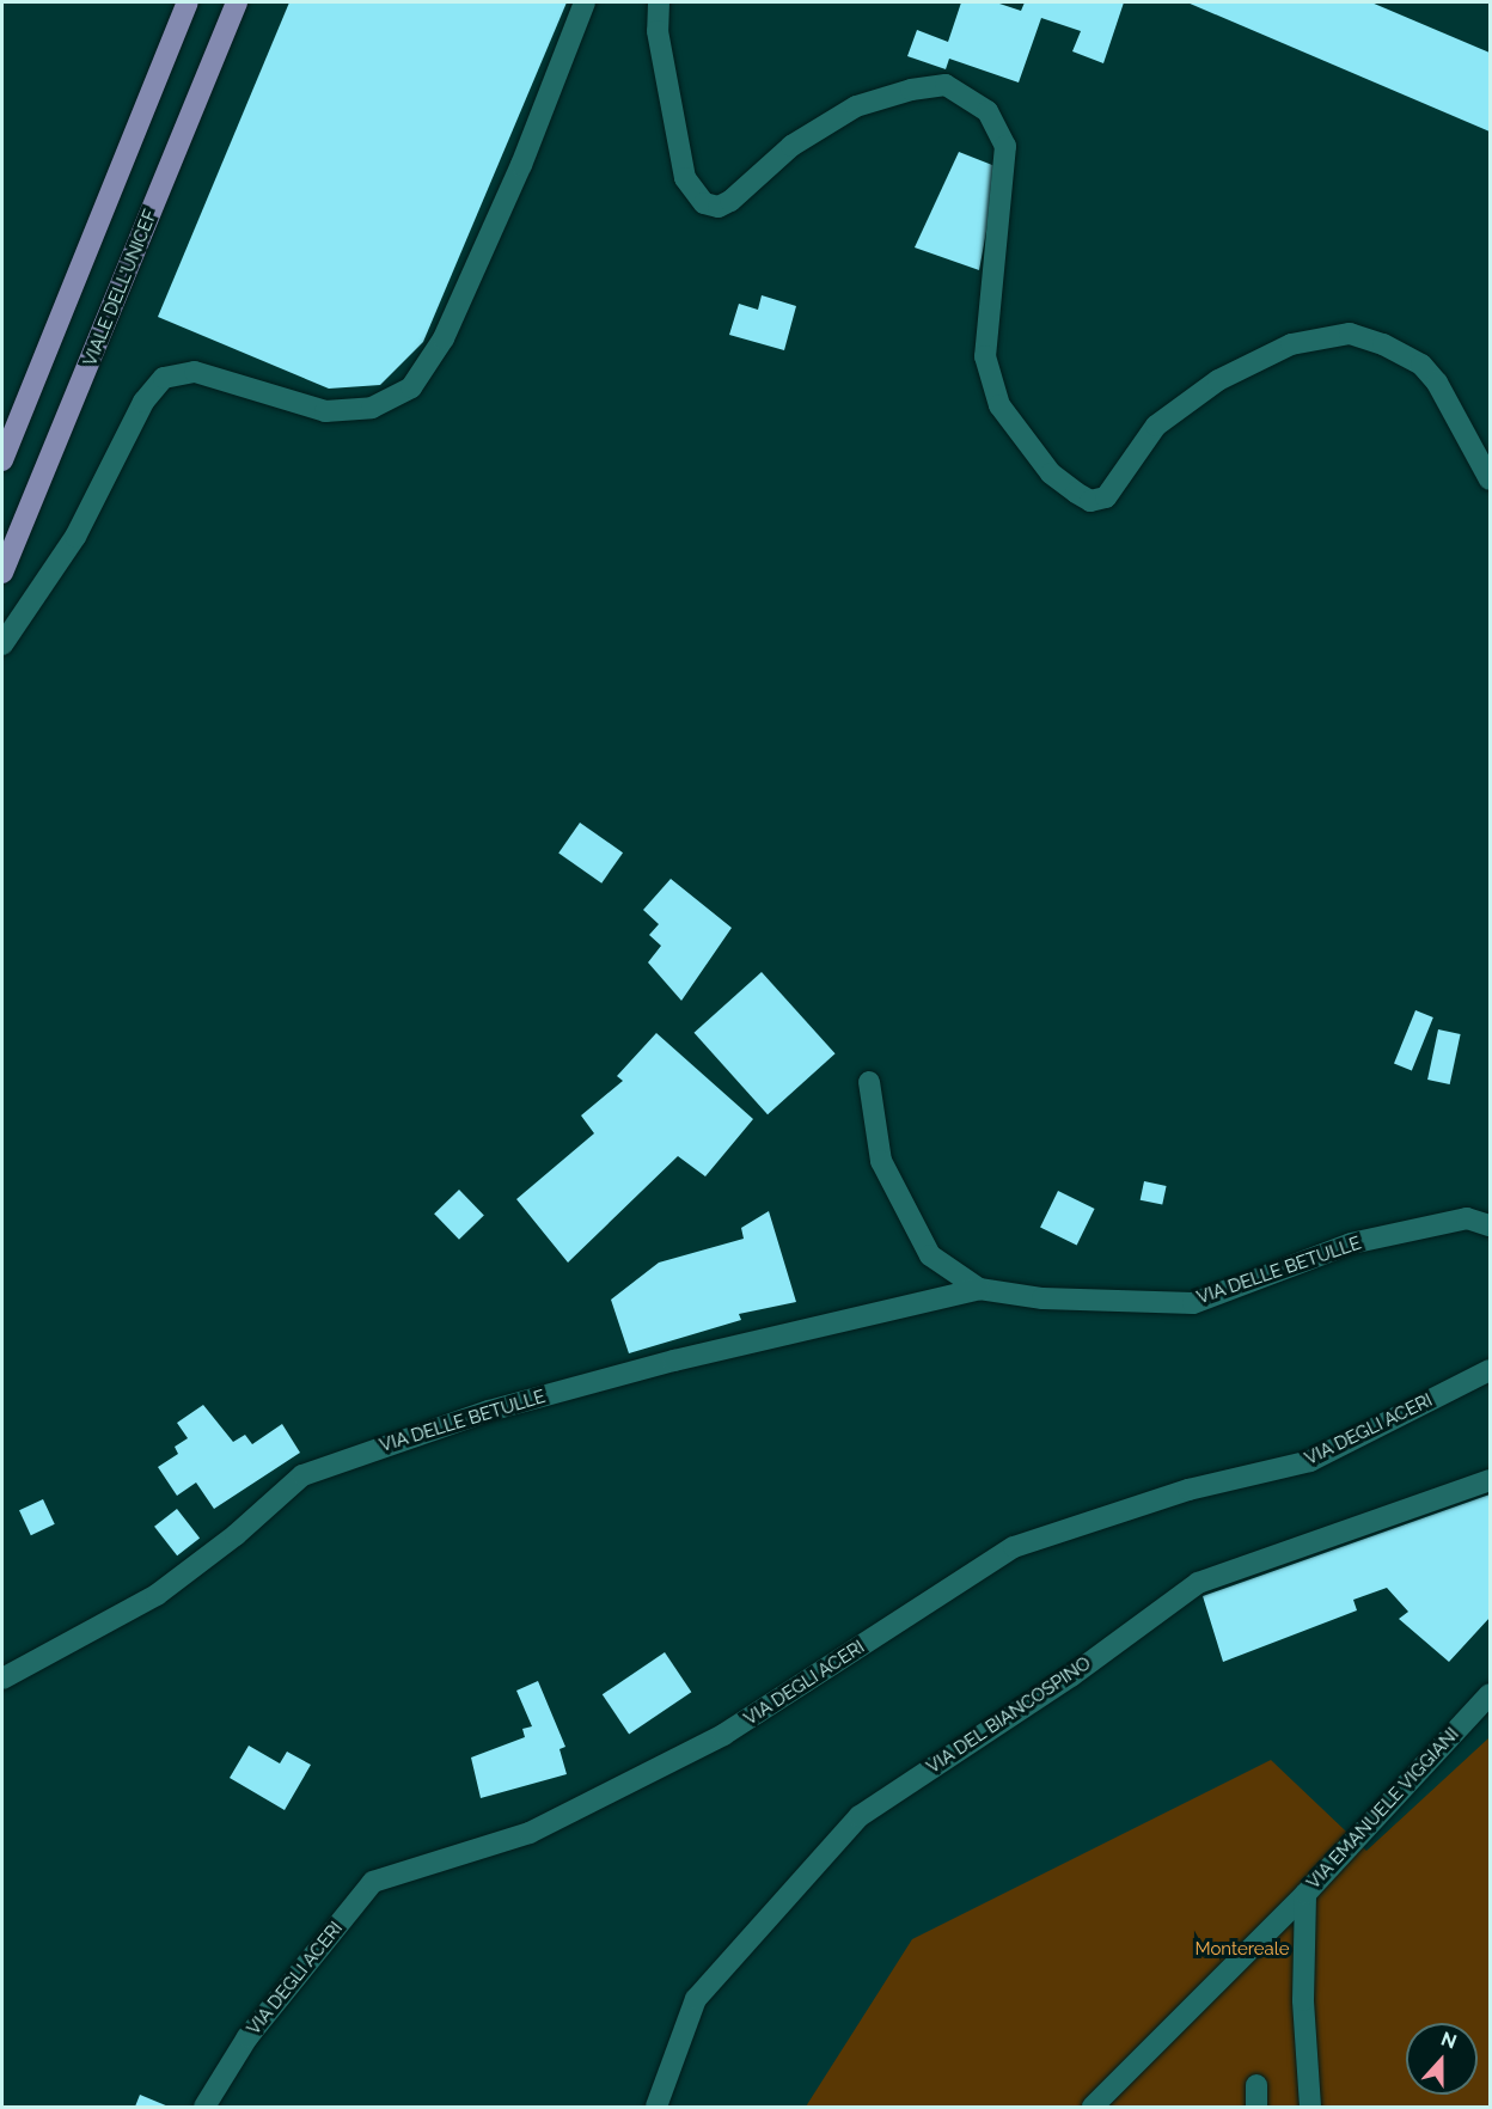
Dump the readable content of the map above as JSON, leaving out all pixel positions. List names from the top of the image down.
{
  "streets": {
    "main road": ["VIALE DELL'UNICEF"],
    "street": [
      "VIA DELLE BETULLE",
      "VIA DEGLI ACERI",
      "VIA DEL BIANCOSPINO",
      "VIA EMANUELE VIGGIANI"
    ]
  },
  "parks": ["Montereale"],
  "north": "top"
}
